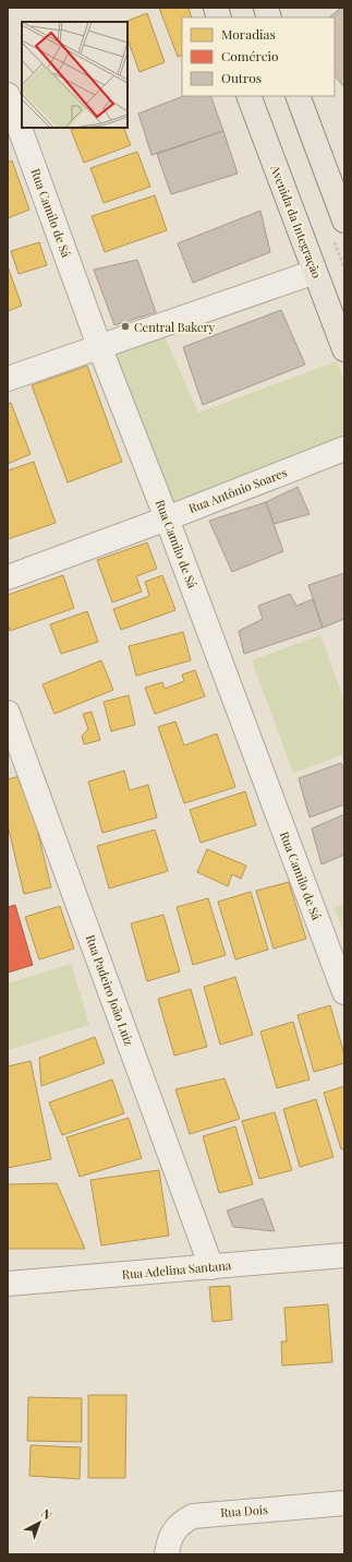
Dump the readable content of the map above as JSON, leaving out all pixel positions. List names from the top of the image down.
{
  "streets": {
    "main road": ["Avenida da Integração"],
    "street": [
      "Rua Camilo de Sá",
      "Rua Antônio Soares",
      "Rua Padeiro João Luiz",
      "Rua Adelina Santana",
      "Rua Dois"
    ]
  },
  "crossings": [
    ["Rua Camilo de Sá", "Rua Antônio Soares"],
    ["Rua Padeiro João Luiz", "Rua Adelina Santana"]
  ],
  "places": ["Central Bakery"],
  "legend": ["Moradias", "Comércio", "Outros"],
  "north": "top right"
}
